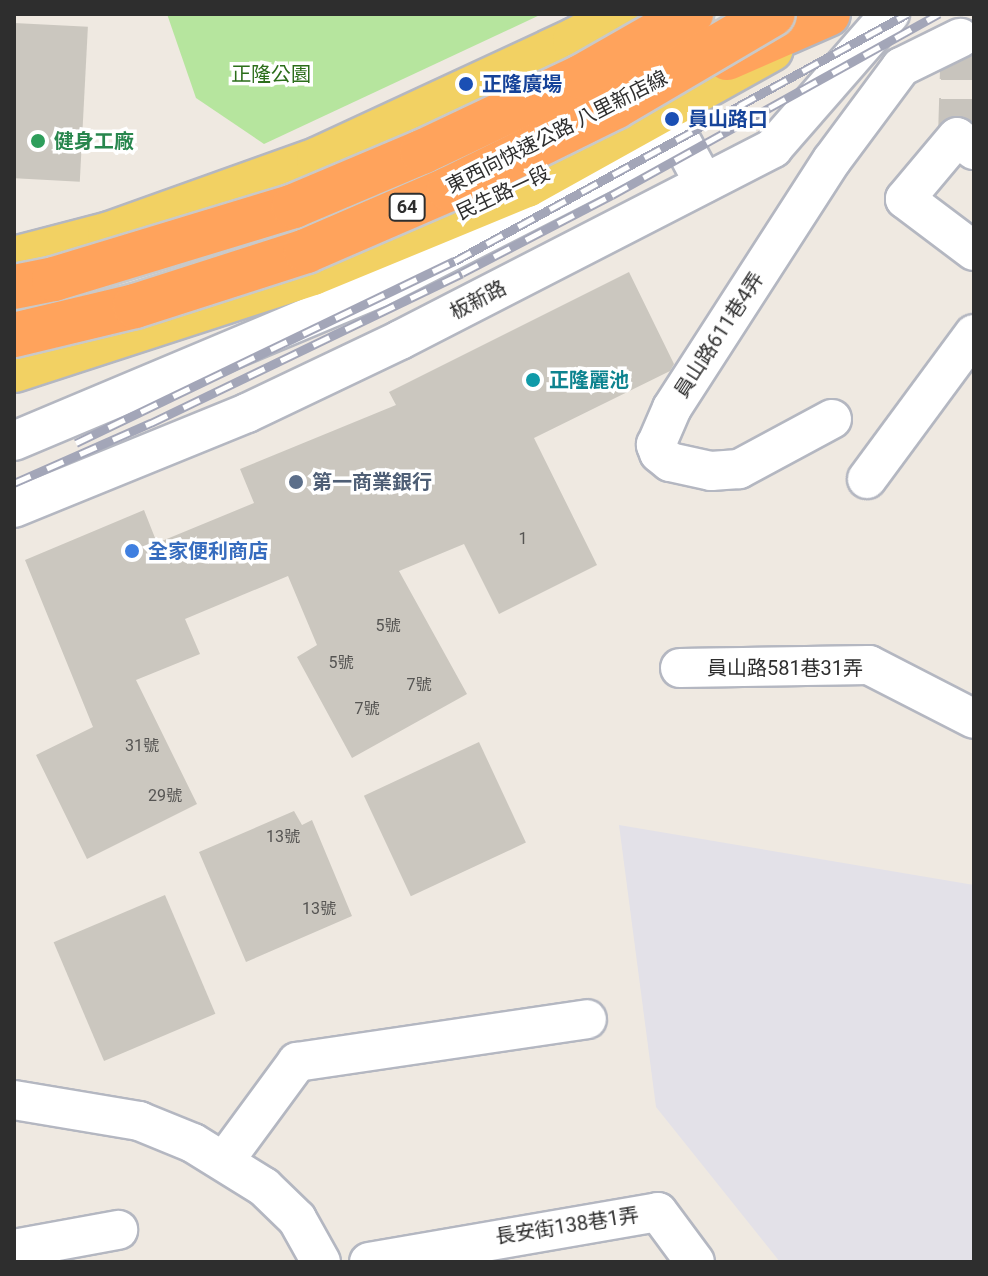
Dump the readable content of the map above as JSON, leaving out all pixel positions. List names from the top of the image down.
{
  "streets": {
    "highway": ["東西向快速公路 八里新店線", "64"],
    "main road": ["民生路一段"],
    "street": [
      "板新路",
      "員山路611巷4弄",
      "員山路581巷31弄",
      "長安街138巷1弄"
    ]
  },
  "parks": ["正隆公園"],
  "places": [
    "正隆廣場",
    "員山路口",
    "健身工廠",
    "正隆麗池",
    "第一商業銀行",
    "全家便利商店"
  ],
  "house_numbers": [
    "1",
    "5號",
    "5號",
    "7號",
    "7號",
    "31號",
    "29號",
    "13號",
    "13號"
  ]
}
